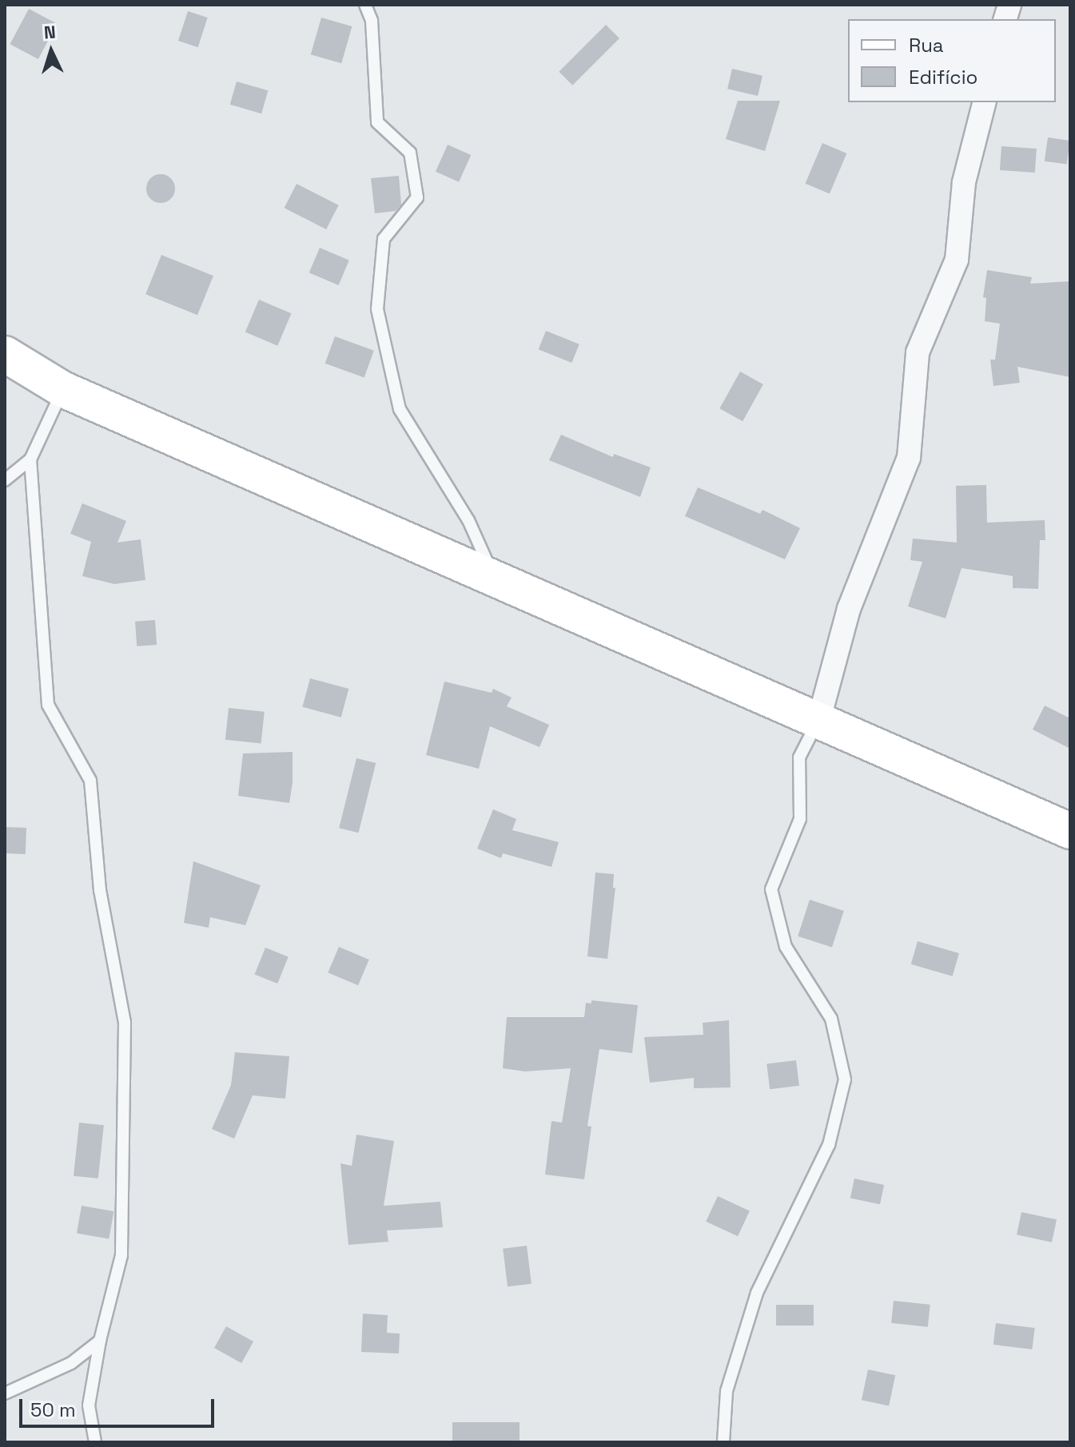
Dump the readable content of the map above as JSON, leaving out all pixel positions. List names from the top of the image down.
{
  "legend": ["Rua", "Edifício"],
  "scale_bar": "50 m",
  "north": "top"
}
